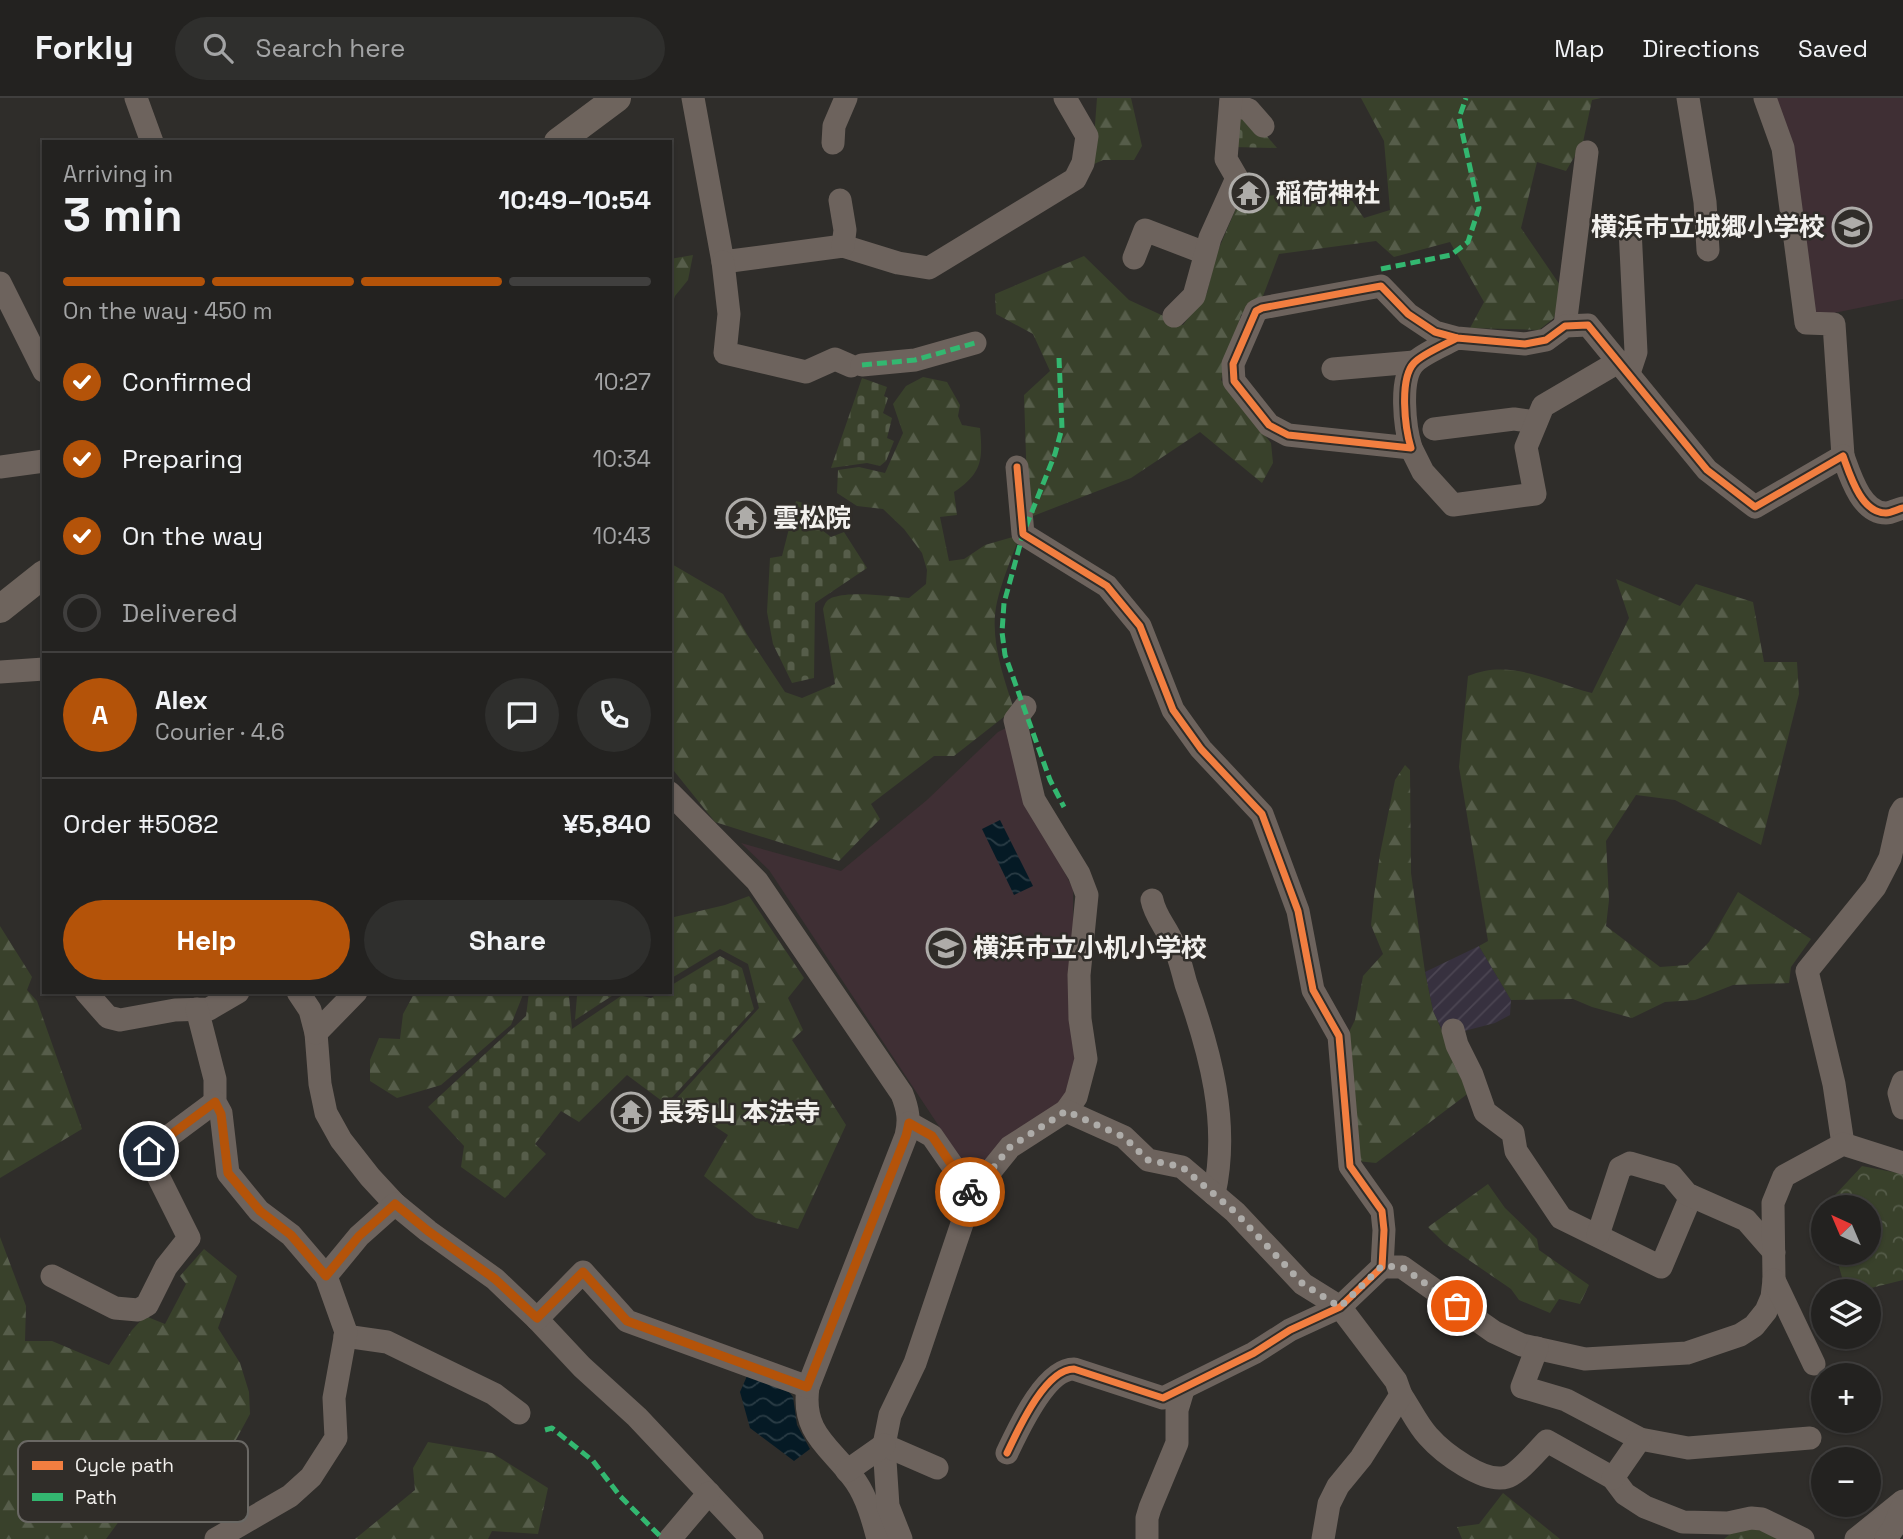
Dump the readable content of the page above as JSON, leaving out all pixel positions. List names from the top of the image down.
{
  "places": {
    "temple": ["稲荷神社", "雲松院", "長秀山 本法寺"],
    "school or university": ["横浜市立城郷小学校", "横浜市立小机小学校"]
  },
  "legend": ["Cycle path", "Path"],
  "north": "top left",
  "page": {
    "header": "Forkly",
    "search": "Search here",
    "nav": ["Map", "Directions", "Saved"],
    "heading": ["3 min", "Arriving in", "10:49–10:54"],
    "panel": [
      "Alex",
      "Courier · 4.6",
      "Order #5082",
      "¥5,840"
    ],
    "bar": "On the way · 450 m",
    "list": [
      ["Confirmed", "10:27"],
      ["Preparing", "10:34"],
      ["On the way", "10:43"],
      "Delivered"
    ],
    "round": "A",
    "buttons": ["Help", "Share"],
    "map_buttons": ["+", "−"]
  }
}
